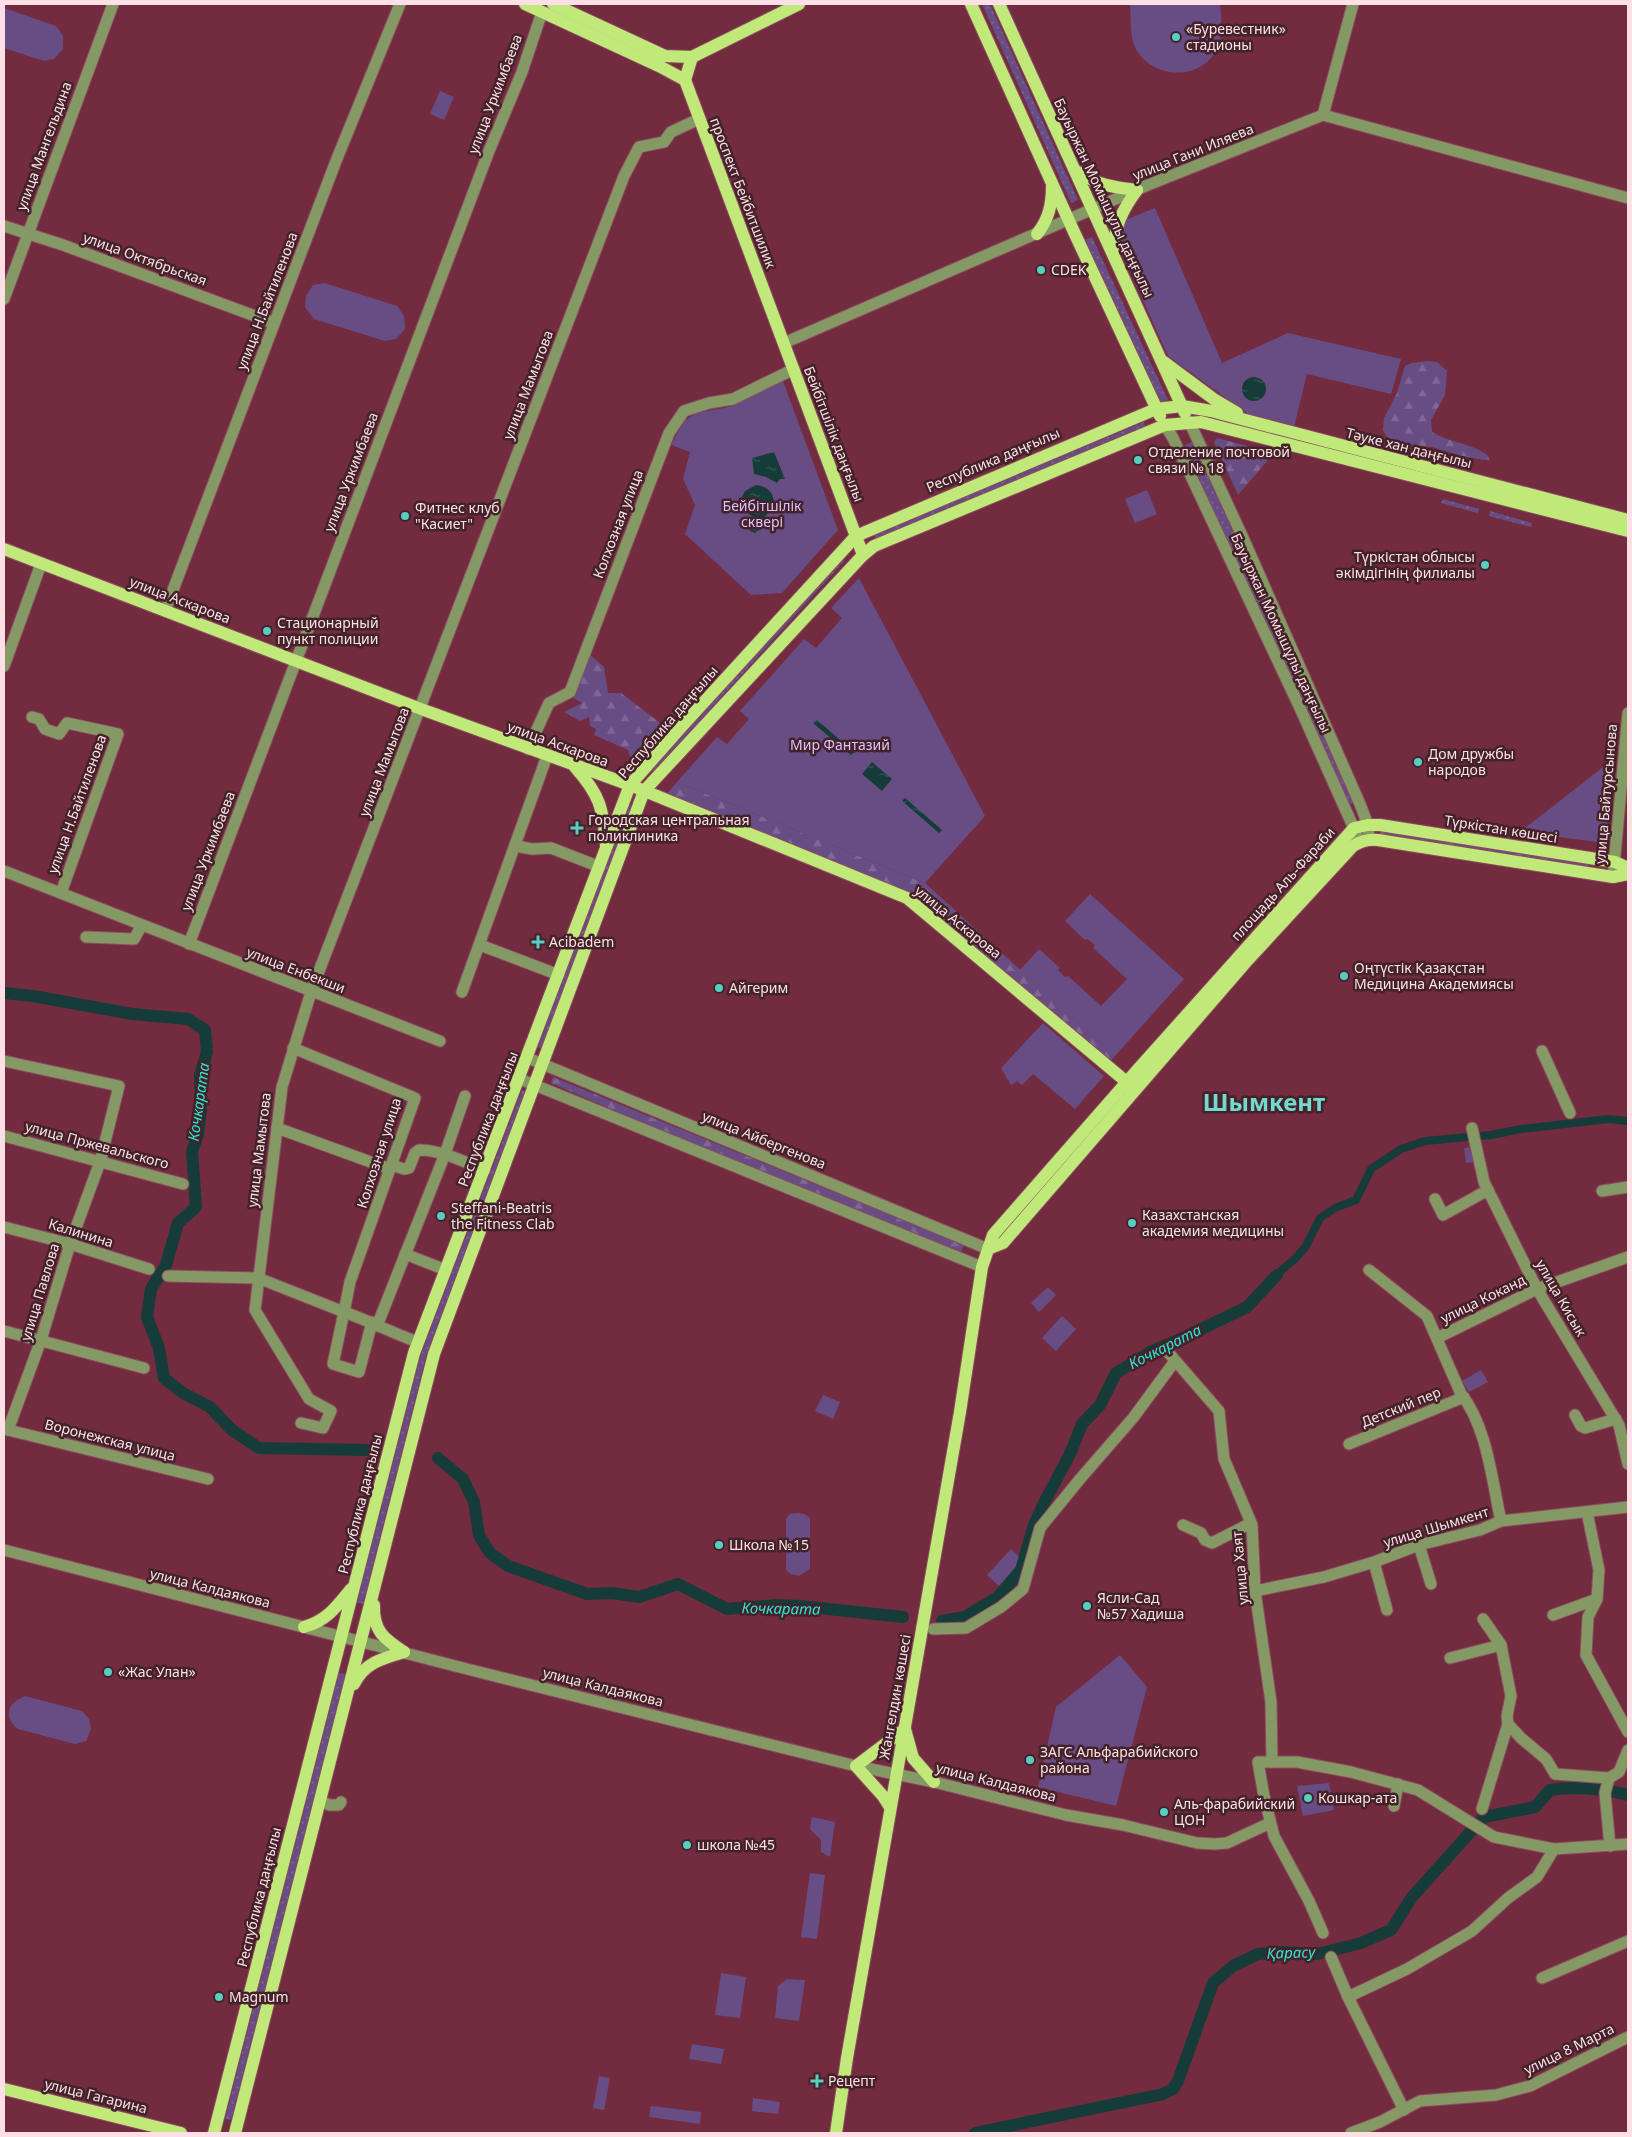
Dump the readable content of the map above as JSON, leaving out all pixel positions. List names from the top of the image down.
{
  "streets": {
    "main road": [
      "проспект Бейбитшилик",
      "Бауыржан Момышұлы даңғылы",
      "Бейбітшілік даңғылы",
      "Тәуке хан даңғылы",
      "Республика даңғылы",
      "улица Аскарова",
      "Түркістан көшесі",
      "площадь Аль-Фараби",
      "Жангелдин көшесі",
      "улица Гагарина"
    ],
    "street": [
      "улица Уркимбаева",
      "улица Мангельдина",
      "улица Гани Иляева",
      "улица Октябрьская",
      "улица Н.Байтиленова",
      "улица Мамытова",
      "Колхозная улица",
      "улица Байтурсынова",
      "улица Енбекши",
      "улица Айбергенова",
      "улица Пржевальского",
      "Калинина",
      "улица Павлова",
      "улица Кисык",
      "улица Коканд",
      "Детский пер",
      "Воронежская улица",
      "улица Шымкент",
      "улица Хаят",
      "улица Калдаякова",
      "улица 8 Марта"
    ]
  },
  "crossings": [
    ["улица Уркимбаева", "улица Аскарова"],
    ["улица Уркимбаева", "улица Енбекши"],
    ["улица Мангельдина", "улица Октябрьская"],
    ["улица Гани Иляева", "проспект Бейбитшилик"],
    ["улица Гани Иляева", "Бауыржан Момышұлы даңғылы"],
    ["улица Гани Иляева", "Бейбітшілік даңғылы"],
    ["проспект Бейбитшилик", "улица Мамытова"],
    ["проспект Бейбитшилик", "Бейбітшілік даңғылы"],
    ["Бауыржан Момышұлы даңғылы", "Тәуке хан даңғылы"],
    ["Бауыржан Момышұлы даңғылы", "Республика даңғылы"],
    ["Бауыржан Момышұлы даңғылы", "Түркістан көшесі"],
    ["Бауыржан Момышұлы даңғылы", "площадь Аль-Фараби"],
    ["улица Октябрьская", "улица Н.Байтиленова"],
    ["улица Н.Байтиленова", "улица Аскарова"],
    ["улица Н.Байтиленова", "улица Енбекши"],
    ["улица Мамытова", "Колхозная улица"],
    ["улица Мамытова", "улица Аскарова"],
    ["улица Мамытова", "улица Енбекши"],
    ["Бейбітшілік даңғылы", "Республика даңғылы"],
    ["Бейбітшілік даңғылы", "Колхозная улица"],
    ["Тәуке хан даңғылы", "Республика даңғылы"],
    ["Республика даңғылы", "улица Аскарова"],
    ["Республика даңғылы", "улица Айбергенова"],
    ["Республика даңғылы", "улица Калдаякова"],
    ["Колхозная улица", "улица Аскарова"],
    ["улица Аскарова", "площадь Аль-Фараби"],
    ["улица Байтурсынова", "Түркістан көшесі"],
    ["Түркістан көшесі", "площадь Аль-Фараби"],
    ["площадь Аль-Фараби", "улица Айбергенова"],
    ["улица Пржевальского", "улица Павлова"],
    ["Калинина", "улица Павлова"],
    ["улица Павлова", "Воронежская улица"],
    ["улица Кисык", "улица Коканд"],
    ["улица Шымкент", "улица Хаят"],
    ["улица Калдаякова", "Жангелдин көшесі"]
  ],
  "districts": ["Шымкент"],
  "water": ["Кочкарата", "Қарасу"],
  "parks": ["Бейбітшілік сквері", "Мир Фантазий"],
  "places": {
    "other": [
      "«Буревестник» стадионы",
      "CDEK",
      "Отделение почтовой связи № 18",
      "Фитнес клуб \"Касиет\"",
      "Түркістан облысы әкімдігінің филиалы",
      "Стационарный пункт полиции",
      "Дом дружбы народов",
      "Оңтүстік Қазақстан Медицина Академиясы",
      "Айгерим",
      "Steffani-Beatris the Fitness Clab",
      "Казахстанская академия медицины",
      "Школа №15",
      "Ясли-Сад №57 Хадиша",
      "«Жас Улан»",
      "ЗАГС Альфарабийского района",
      "Кошкар-ата",
      "Аль-фарабийский ЦОН",
      "школа №45",
      "Magnum"
    ],
    "health": ["Городская центральная поликлиника", "Acibadem", "Рецепт"]
  }
}
